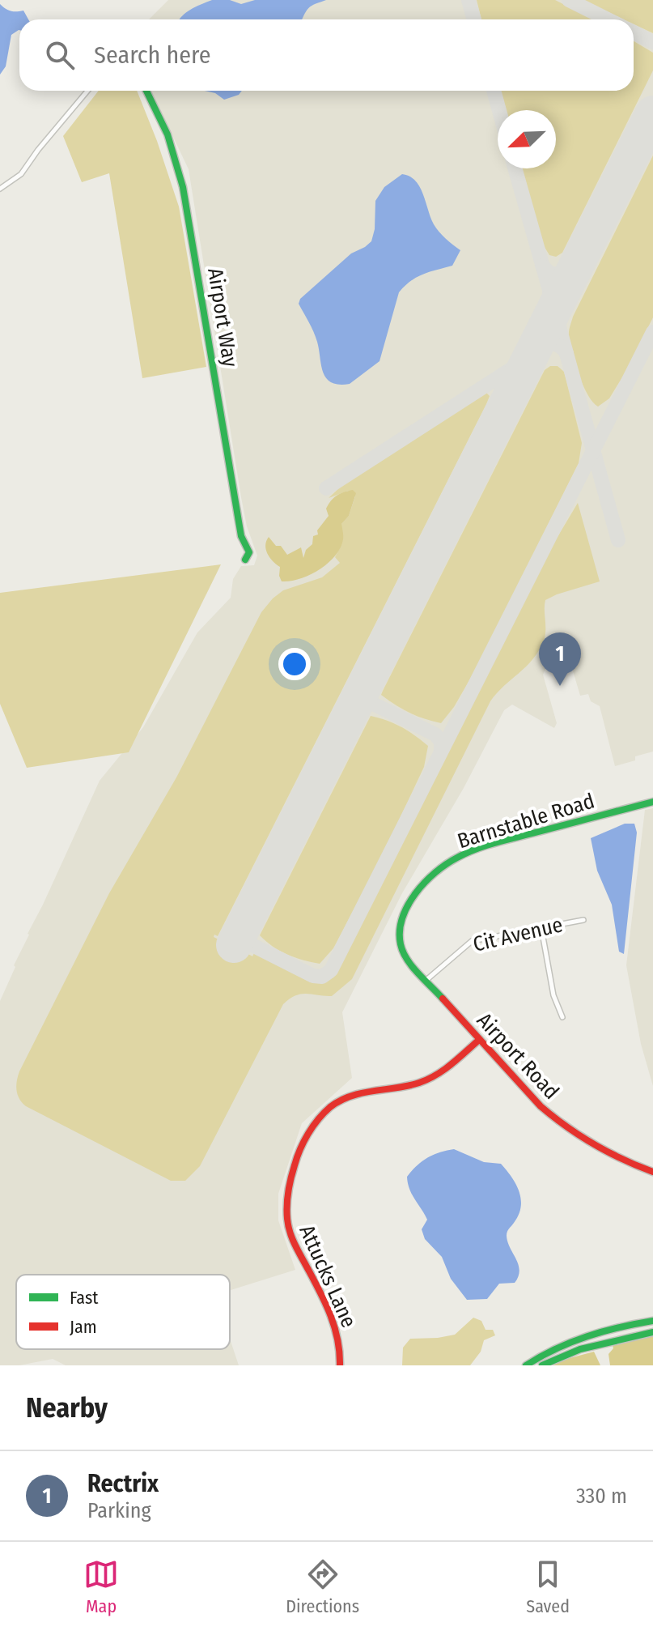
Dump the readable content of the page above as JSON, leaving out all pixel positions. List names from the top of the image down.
{
  "streets": {
    "street": [
      "Airport Way",
      "Barnstable Road",
      "Cit Avenue",
      "Airport Road",
      "Attucks Lane"
    ]
  },
  "crossings": [
    ["Barnstable Road", "Airport Road"],
    ["Cit Avenue", "Airport Road"],
    ["Airport Road", "Attucks Lane"]
  ],
  "legend": ["Fast", "Jam"],
  "north": "bottom left",
  "page": {
    "search": "Search here",
    "pins": "1",
    "heading": "Nearby",
    "list": [
      {
        "mark": "1",
        "name": "Rectrix",
        "note": "Parking",
        "value": "330 m"
      }
    ],
    "nav": ["Map", "Directions", "Saved"]
  }
}
